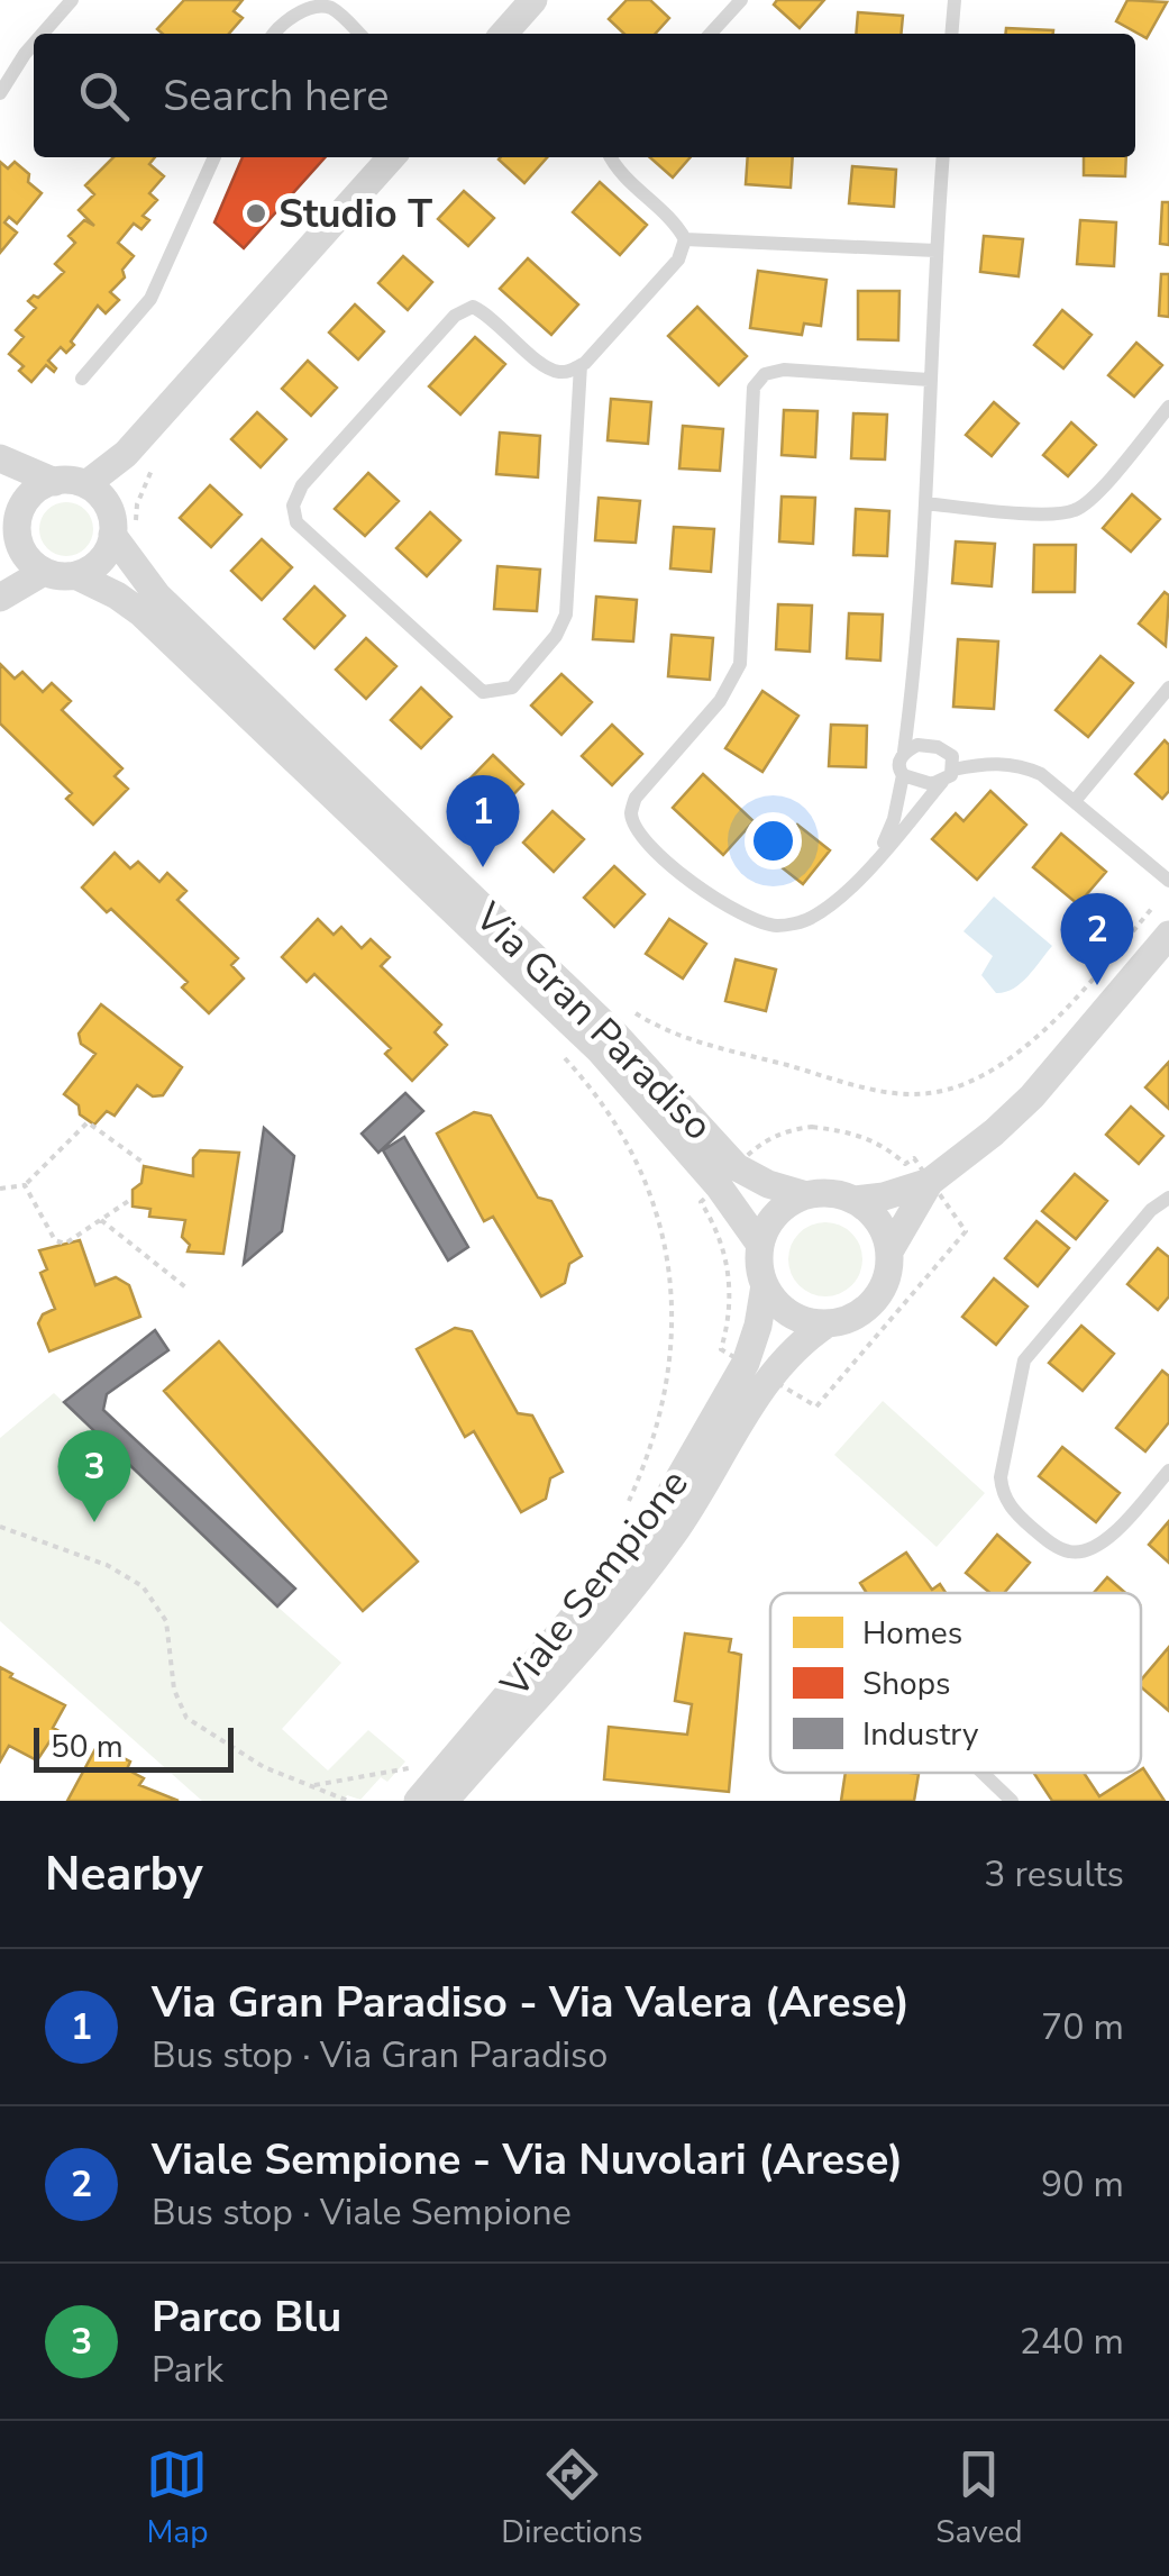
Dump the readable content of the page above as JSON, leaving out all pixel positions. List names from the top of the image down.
{
  "streets": {
    "street": ["Via Gran Paradiso", "Viale Sempione"]
  },
  "crossings": [
    ["Via Gran Paradiso", "Viale Sempione"]
  ],
  "places": ["Studio T"],
  "legend": ["Homes", "Shops", "Industry"],
  "scale_bar": "50 m",
  "page": {
    "search": "Search here",
    "pins": ["1", "2", "3"],
    "scale": "50 m",
    "heading": ["Nearby", "3 results"],
    "list": [
      {
        "mark": "1",
        "name": "Via Gran Paradiso - Via Valera (Arese)",
        "note": "Bus stop · Via Gran Paradiso",
        "value": "70 m"
      },
      {
        "mark": "2",
        "name": "Viale Sempione - Via Nuvolari (Arese)",
        "note": "Bus stop · Viale Sempione",
        "value": "90 m"
      },
      {
        "mark": "3",
        "name": "Parco Blu",
        "note": "Park",
        "value": "240 m"
      }
    ],
    "nav": ["Map", "Directions", "Saved"]
  }
}
